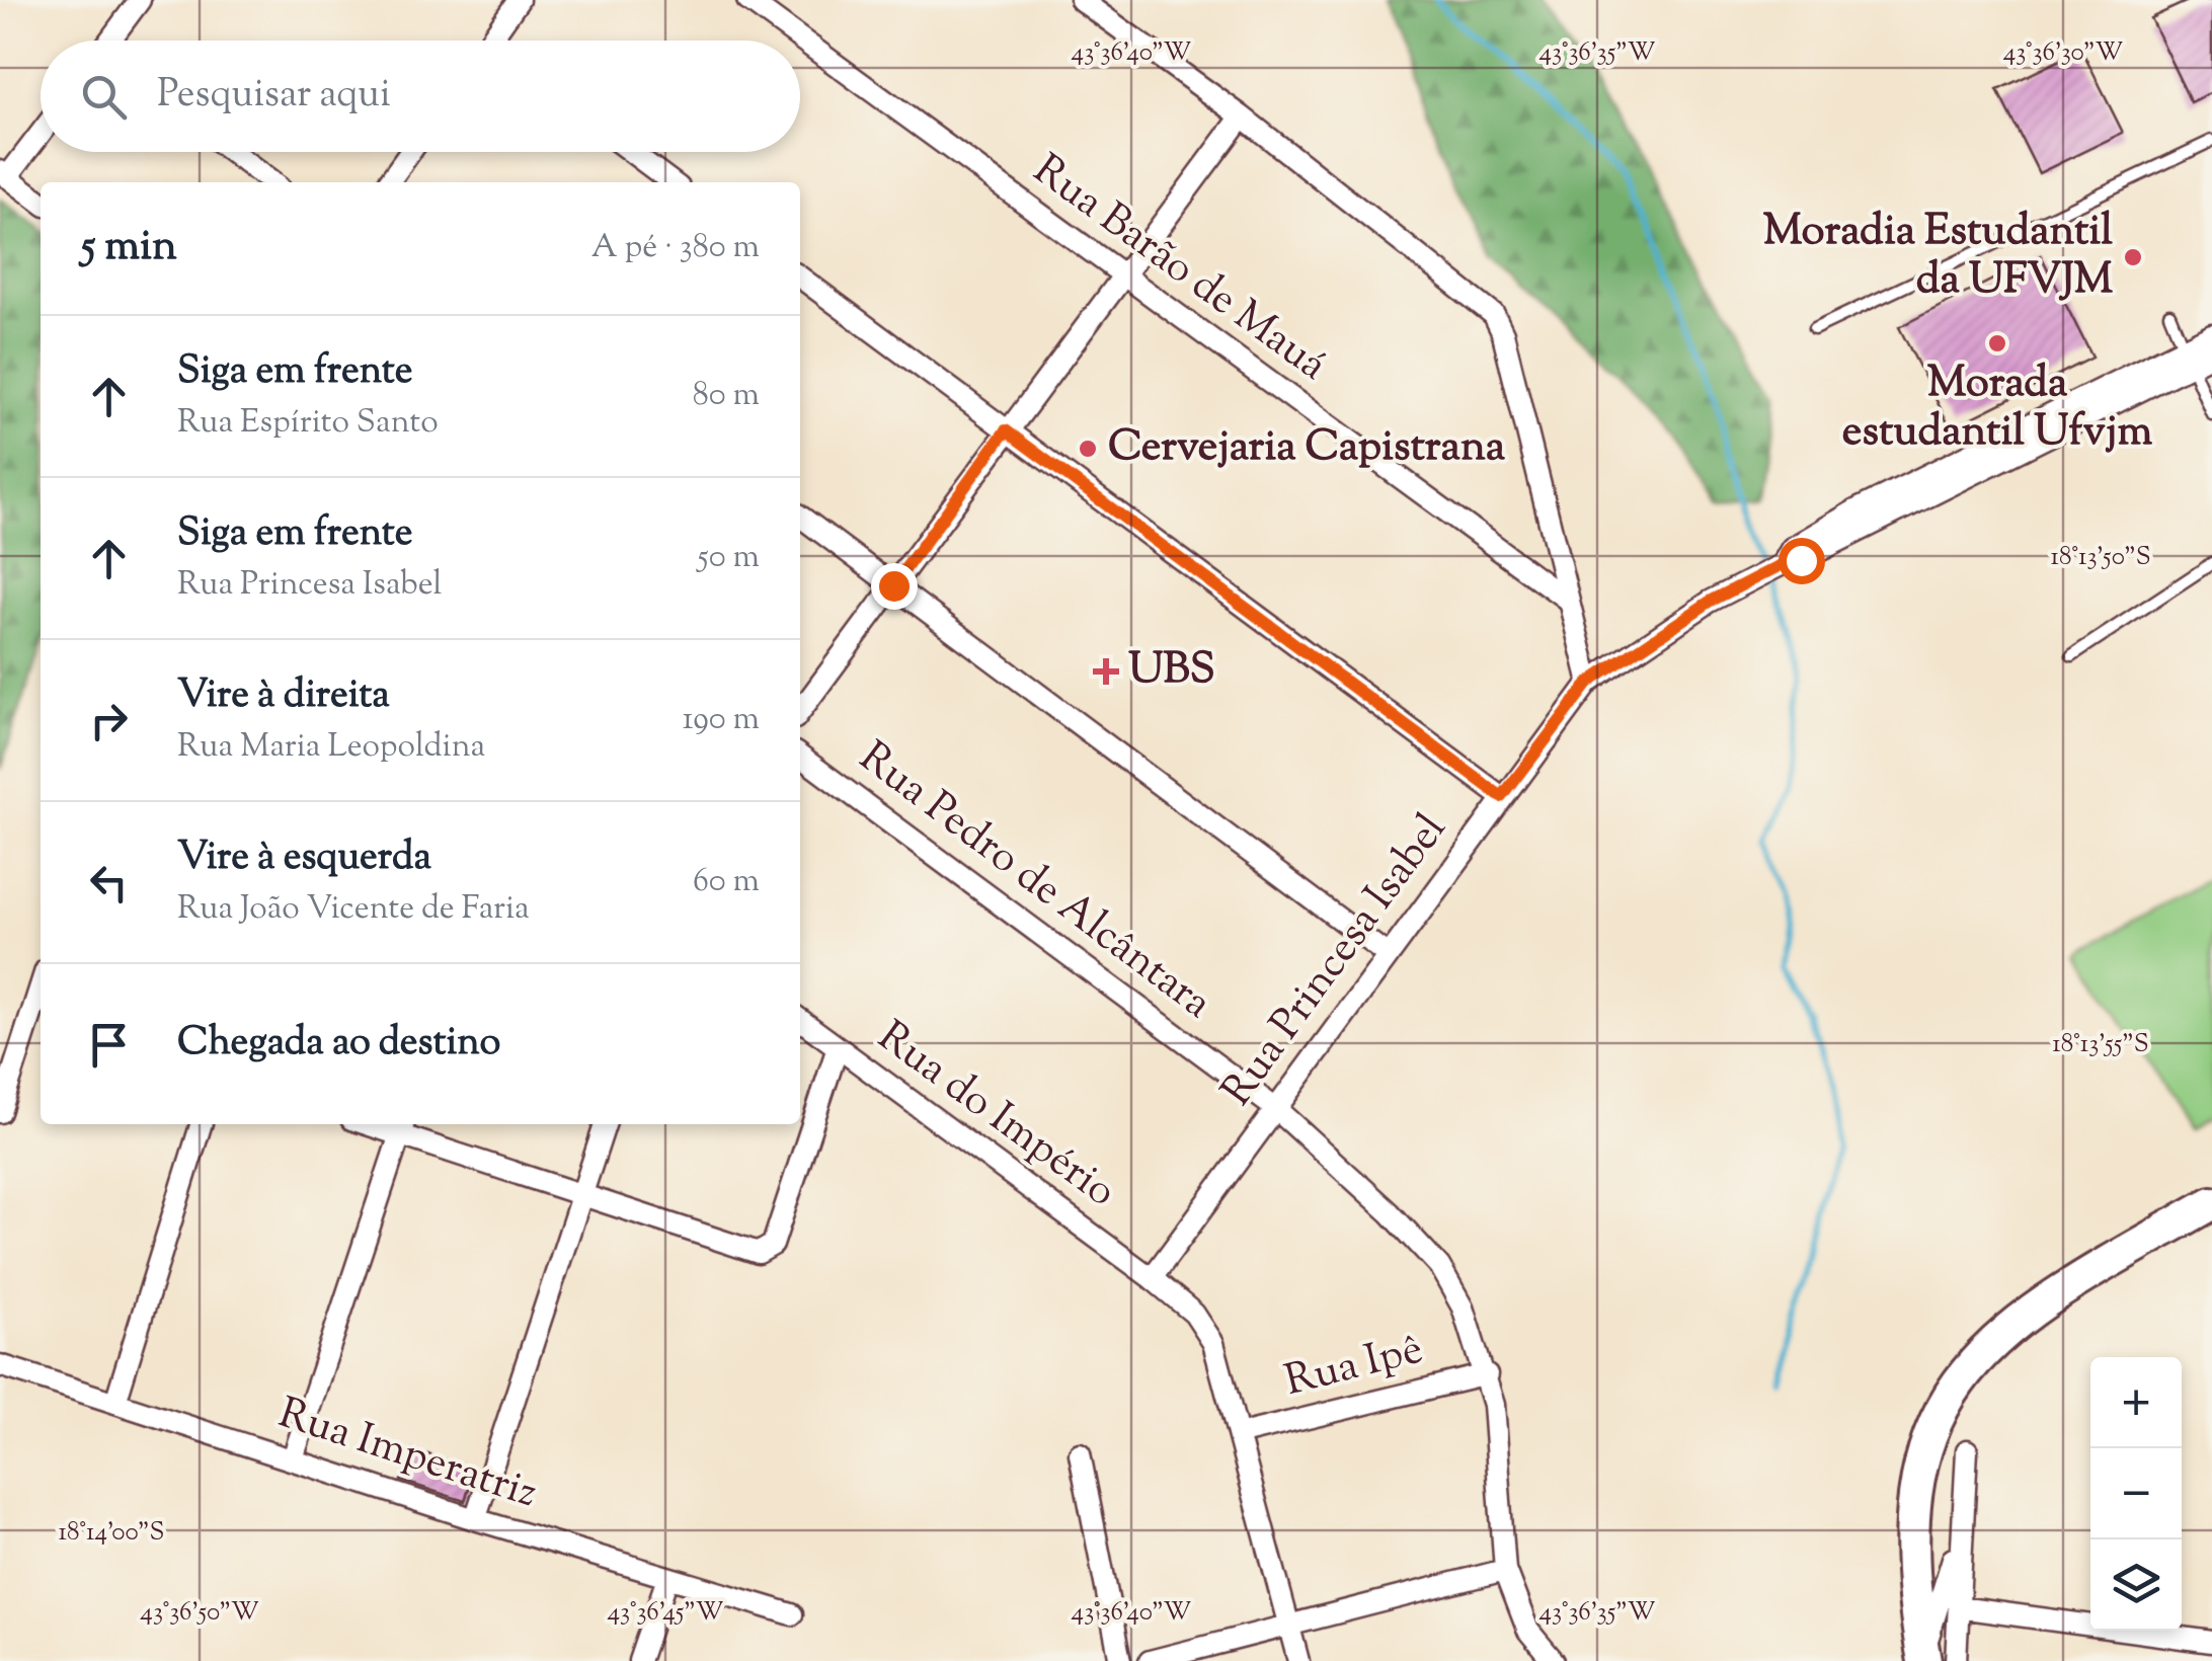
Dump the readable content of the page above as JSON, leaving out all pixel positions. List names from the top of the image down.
{
  "streets": {
    "street": [
      "Rua Barão de Mauá",
      "Rua Pedro de Alcântara",
      "Rua Princesa Isabel",
      "Rua do Império",
      "Rua Ipê",
      "Rua Imperatriz"
    ]
  },
  "crossings": [
    ["Rua Pedro de Alcântara", "Rua Princesa Isabel"],
    ["Rua Pedro de Alcântara", "Rua Ipê"],
    ["Rua Princesa Isabel", "Rua do Império"],
    ["Rua do Império", "Rua Ipê"]
  ],
  "places": {
    "other": ["Moradia Estudantil da UFVJM", "Morada estudantil Ufvjm", "Cervejaria Capistrana"],
    "health": ["UBS"]
  },
  "page": {
    "search": "Pesquisar aqui",
    "heading": ["5 min", "A pé · 380 m"],
    "list": [
      ["Siga em frente", "Rua Espírito Santo", "80 m"],
      ["Siga em frente", "Rua Princesa Isabel", "50 m"],
      ["Vire à direita", "Rua Maria Leopoldina", "190 m"],
      ["Vire à esquerda", "Rua João Vicente de Faria", "60 m"],
      "Chegada ao destino"
    ],
    "map_buttons": ["+", "−"]
  },
  "coordinates": [
    "43°36'40\"W",
    "43°36'35\"W",
    "43°36'30\"W",
    "18°13'50\"S",
    "18°13'55\"S",
    "18°14'00\"S",
    "43°36'50\"W",
    "43°36'45\"W"
  ]
}
